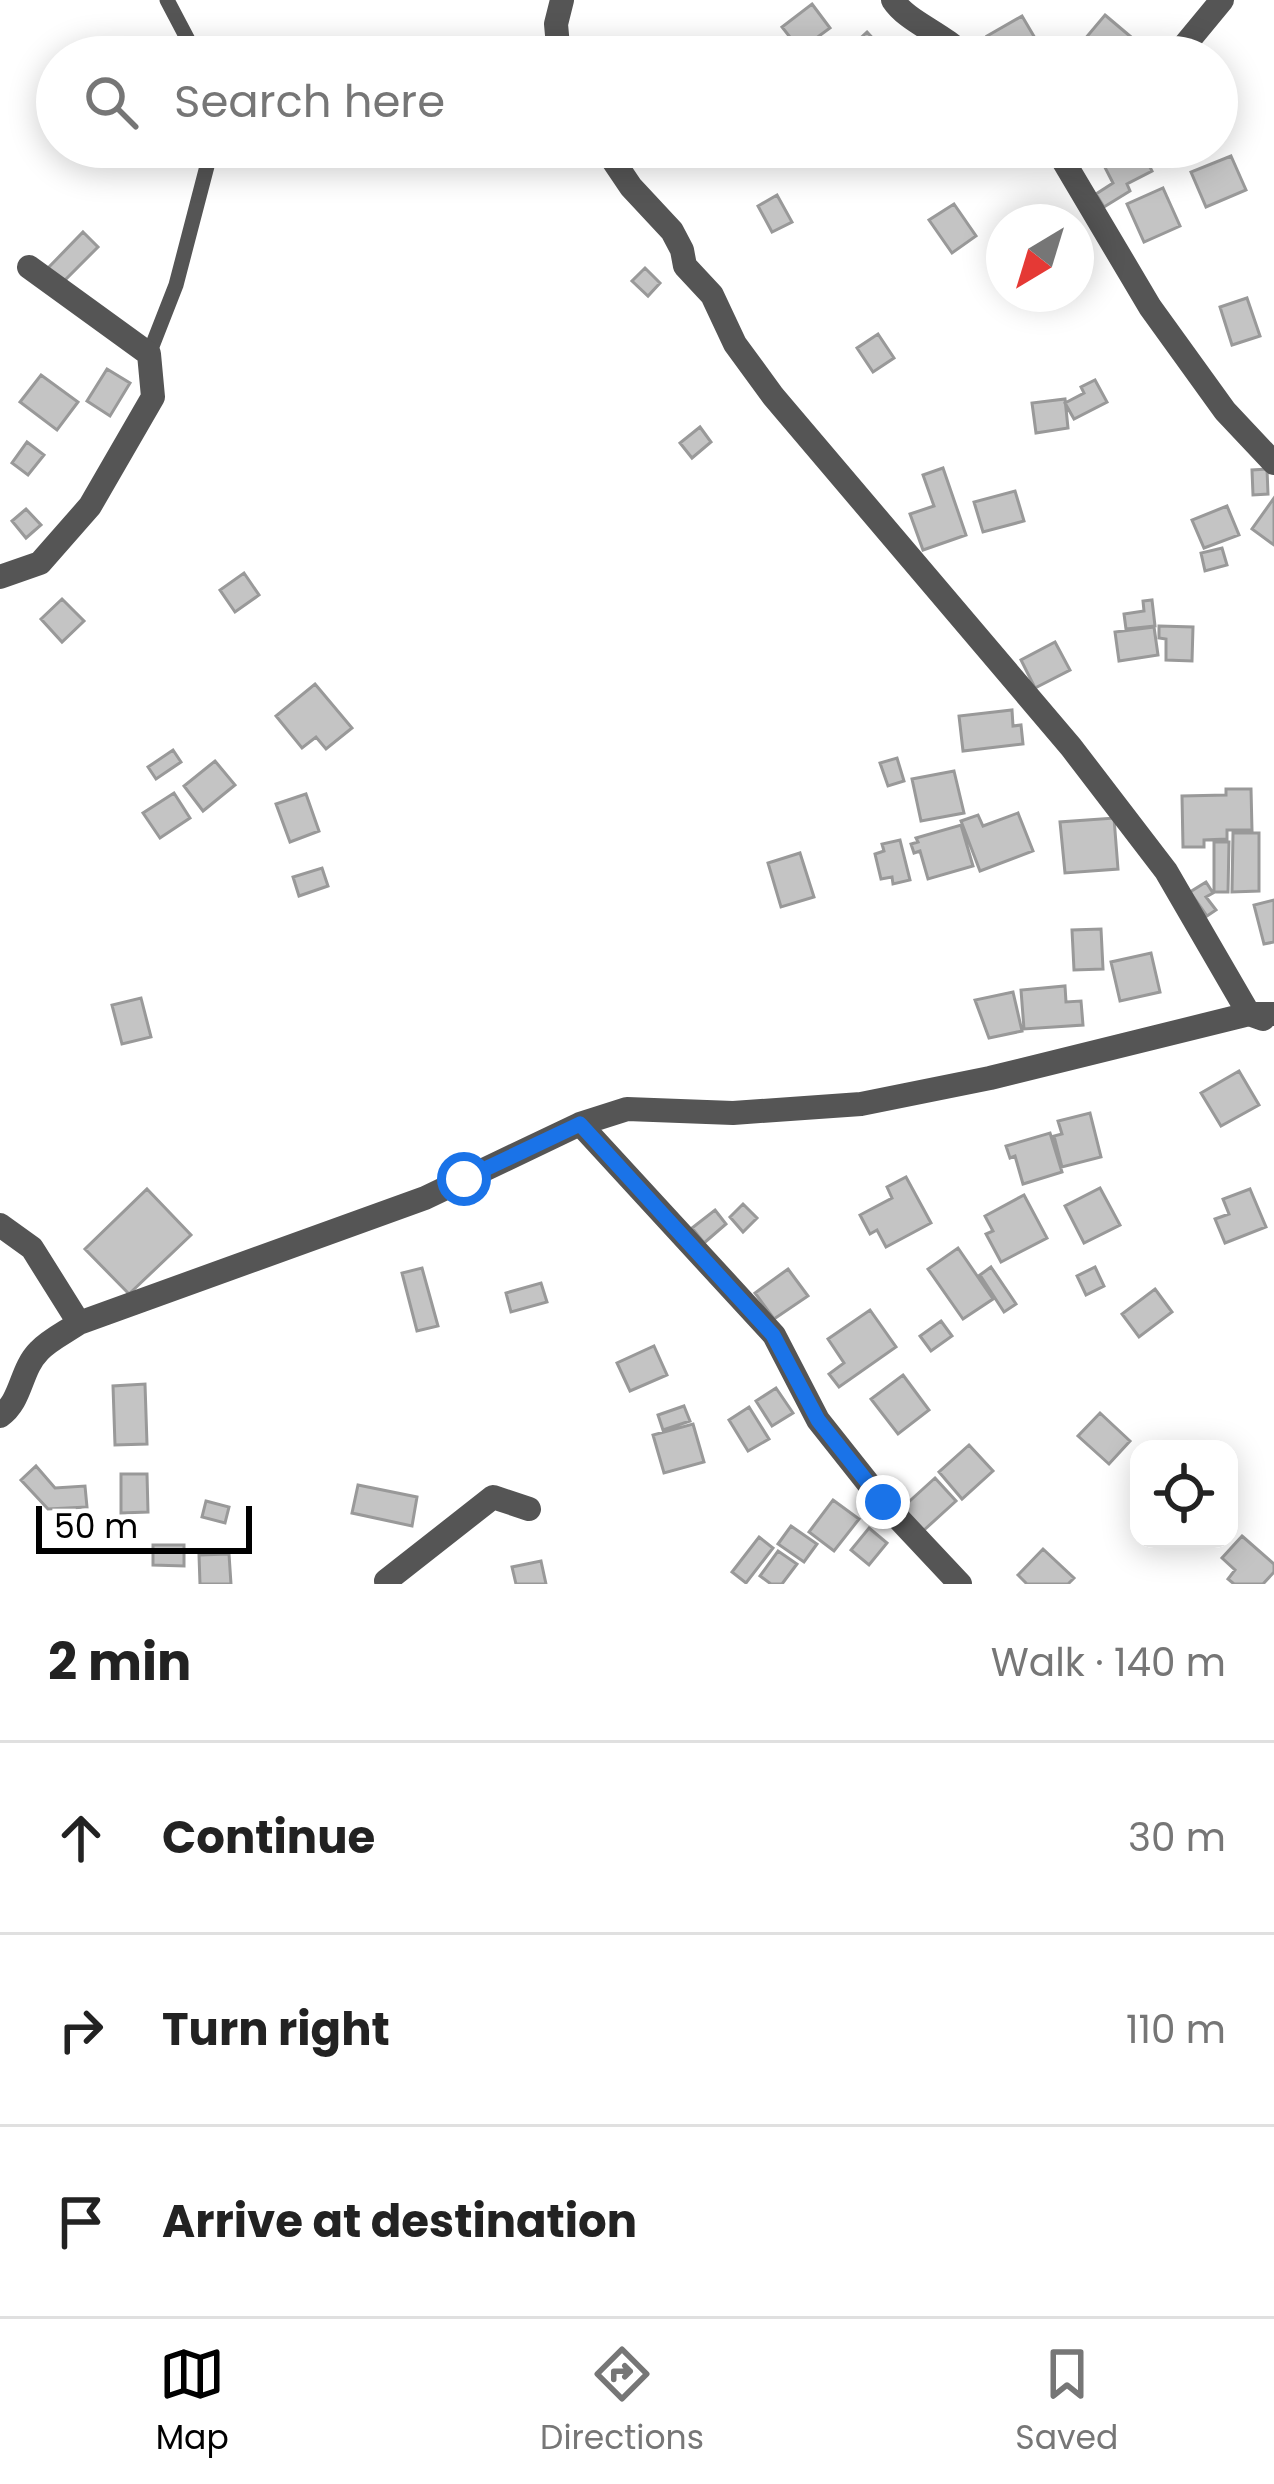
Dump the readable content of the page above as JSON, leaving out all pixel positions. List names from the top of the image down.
{
  "scale_bar": "50 m",
  "north": "bottom left",
  "page": {
    "search": "Search here",
    "scale": "50 m",
    "heading": ["2 min", "Walk · 140 m"],
    "list": [
      ["Continue", "30 m"],
      ["Turn right", "110 m"],
      "Arrive at destination"
    ],
    "nav": ["Map", "Directions", "Saved"]
  }
}
